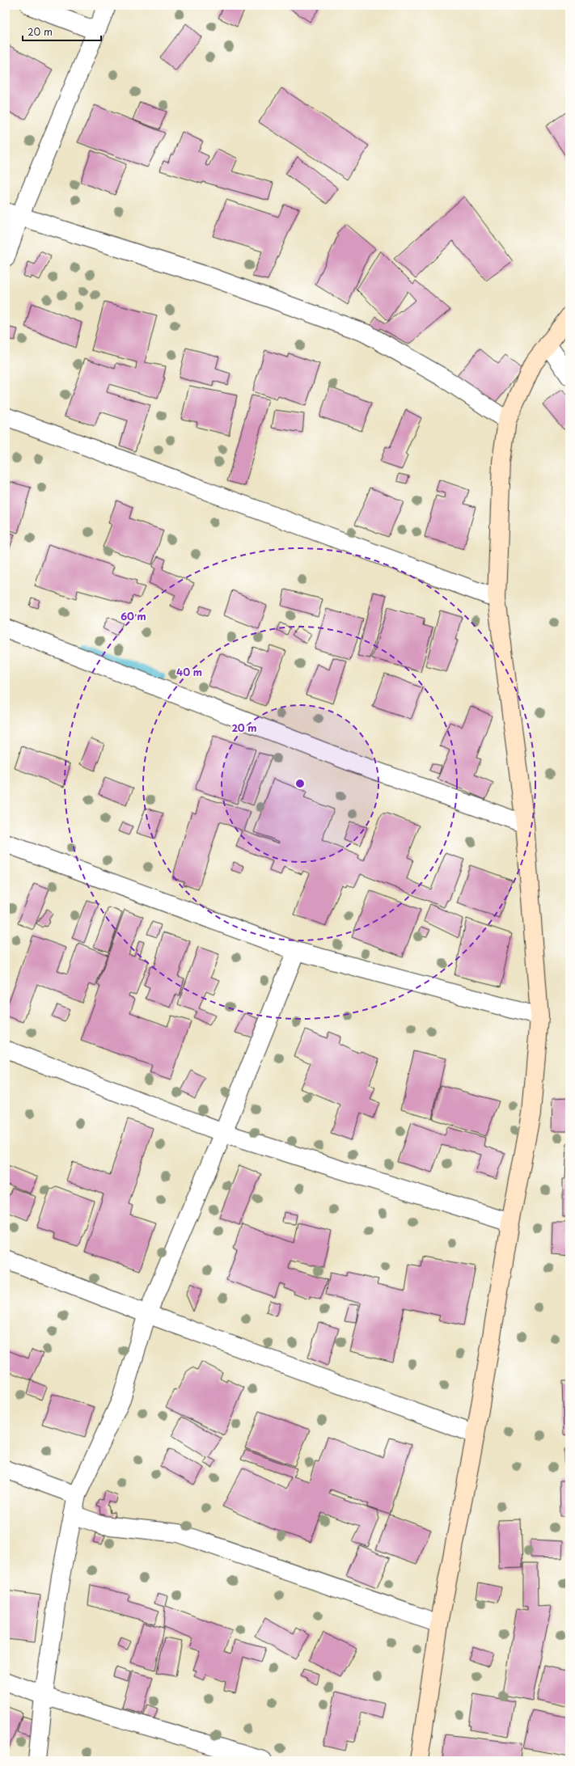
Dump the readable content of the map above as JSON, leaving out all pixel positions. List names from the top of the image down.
{
  "scale_bar": "20 m",
  "rings": ["60 m", "40 m", "20 m"]
}
